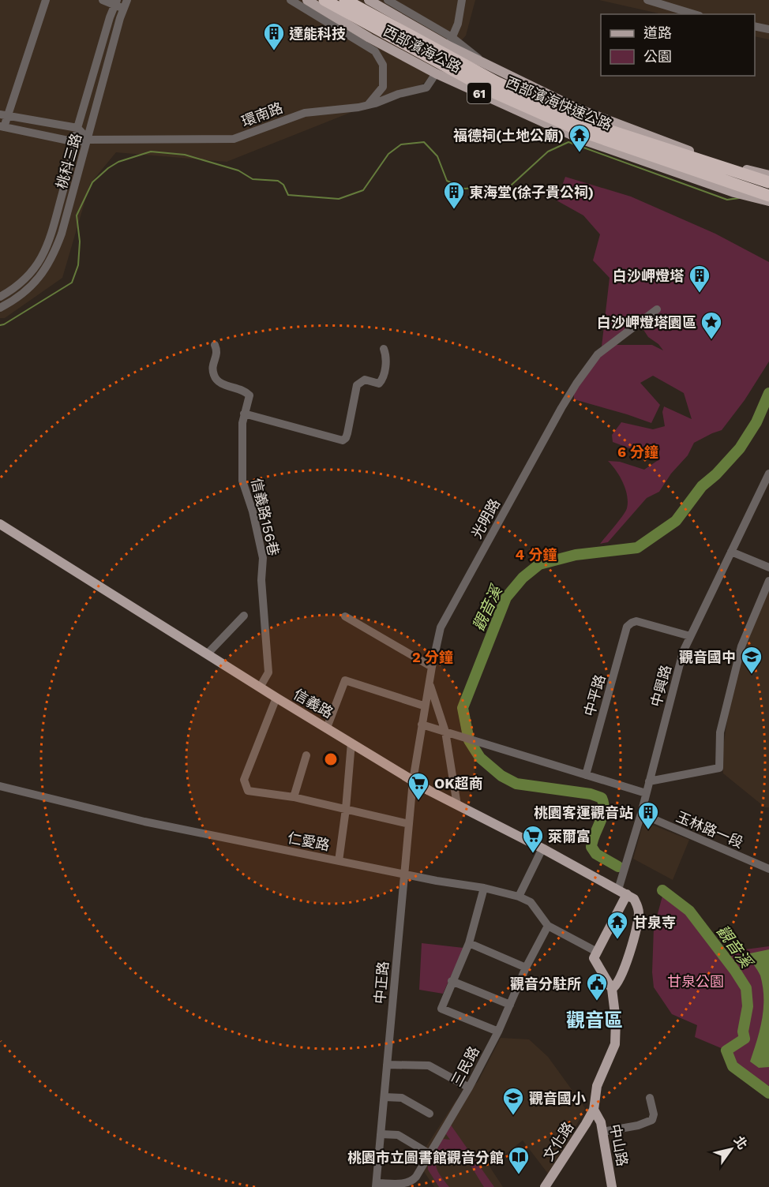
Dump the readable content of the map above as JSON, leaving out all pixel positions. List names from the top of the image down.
{
  "streets": {
    "highway": ["61", "西部濱海快速公路"],
    "main road": [
      "西部濱海公路",
      "信義路",
      "文化路",
      "中山路"
    ],
    "street": [
      "環南路",
      "桃科三路",
      "信義路156巷",
      "光明路",
      "中興路",
      "中平路",
      "玉林路一段",
      "仁愛路",
      "中正路",
      "三民路"
    ]
  },
  "crossings": [
    ["西部濱海公路", "西部濱海快速公路"],
    ["西部濱海公路", "環南路"],
    ["環南路", "桃科三路"],
    ["信義路156巷", "信義路"],
    ["光明路", "信義路"],
    ["光明路", "中正路"],
    ["中興路", "中平路"],
    ["中興路", "信義路"],
    ["中興路", "玉林路一段"],
    ["信義路", "中正路"],
    ["仁愛路", "中正路"],
    ["仁愛路", "三民路"],
    ["中正路", "三民路"],
    ["文化路", "中山路"]
  ],
  "districts": ["觀音區"],
  "water": ["觀音溪"],
  "parks": ["甘泉公園"],
  "places": {
    "building": [
      "達能科技",
      "東海堂(徐子貴公祠)",
      "白沙岬燈塔",
      "桃園客運觀音站"
    ],
    "temple": ["福德祠(土地公廟)", "甘泉寺"],
    "place": ["白沙岬燈塔園區"],
    "school or university": ["觀音國中", "觀音國小"],
    "supermarket": ["OK超商", "萊爾富"],
    "public building": ["觀音分駐所"],
    "library": ["桃園市立圖書館觀音分館"]
  },
  "legend": ["道路", "公園"],
  "north": "top right",
  "rings": ["6 分鐘", "4 分鐘", "2 分鐘"]
}
